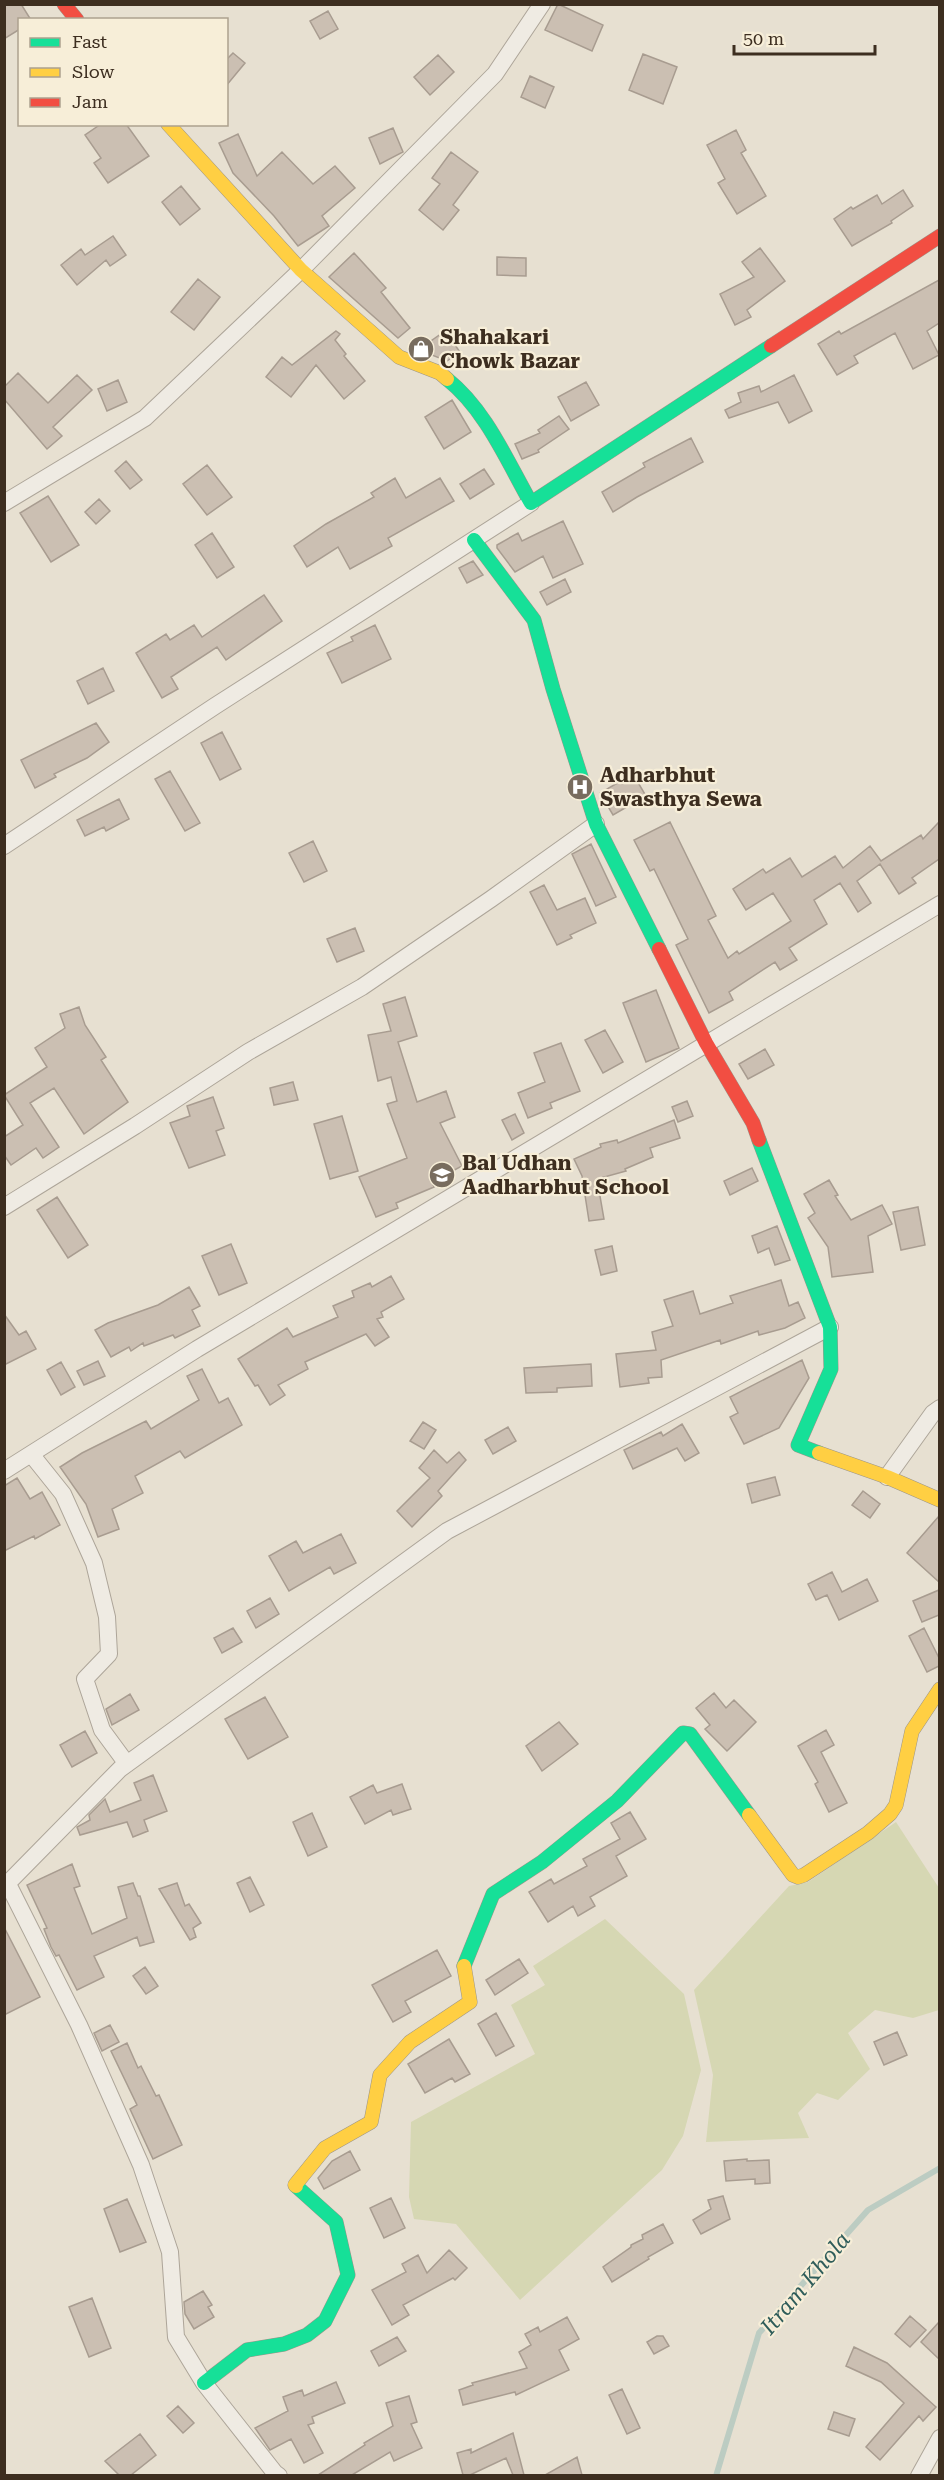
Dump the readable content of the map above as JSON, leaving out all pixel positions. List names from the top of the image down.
{
  "water": ["Itram Khola"],
  "places": {
    "shop": ["Shahakari Chowk Bazar"],
    "hospital": ["Adharbhut Swasthya Sewa"],
    "school or university": ["Bal Udhan Aadharbhut School"]
  },
  "legend": ["Fast", "Slow", "Jam"],
  "scale_bar": "50 m"
}
